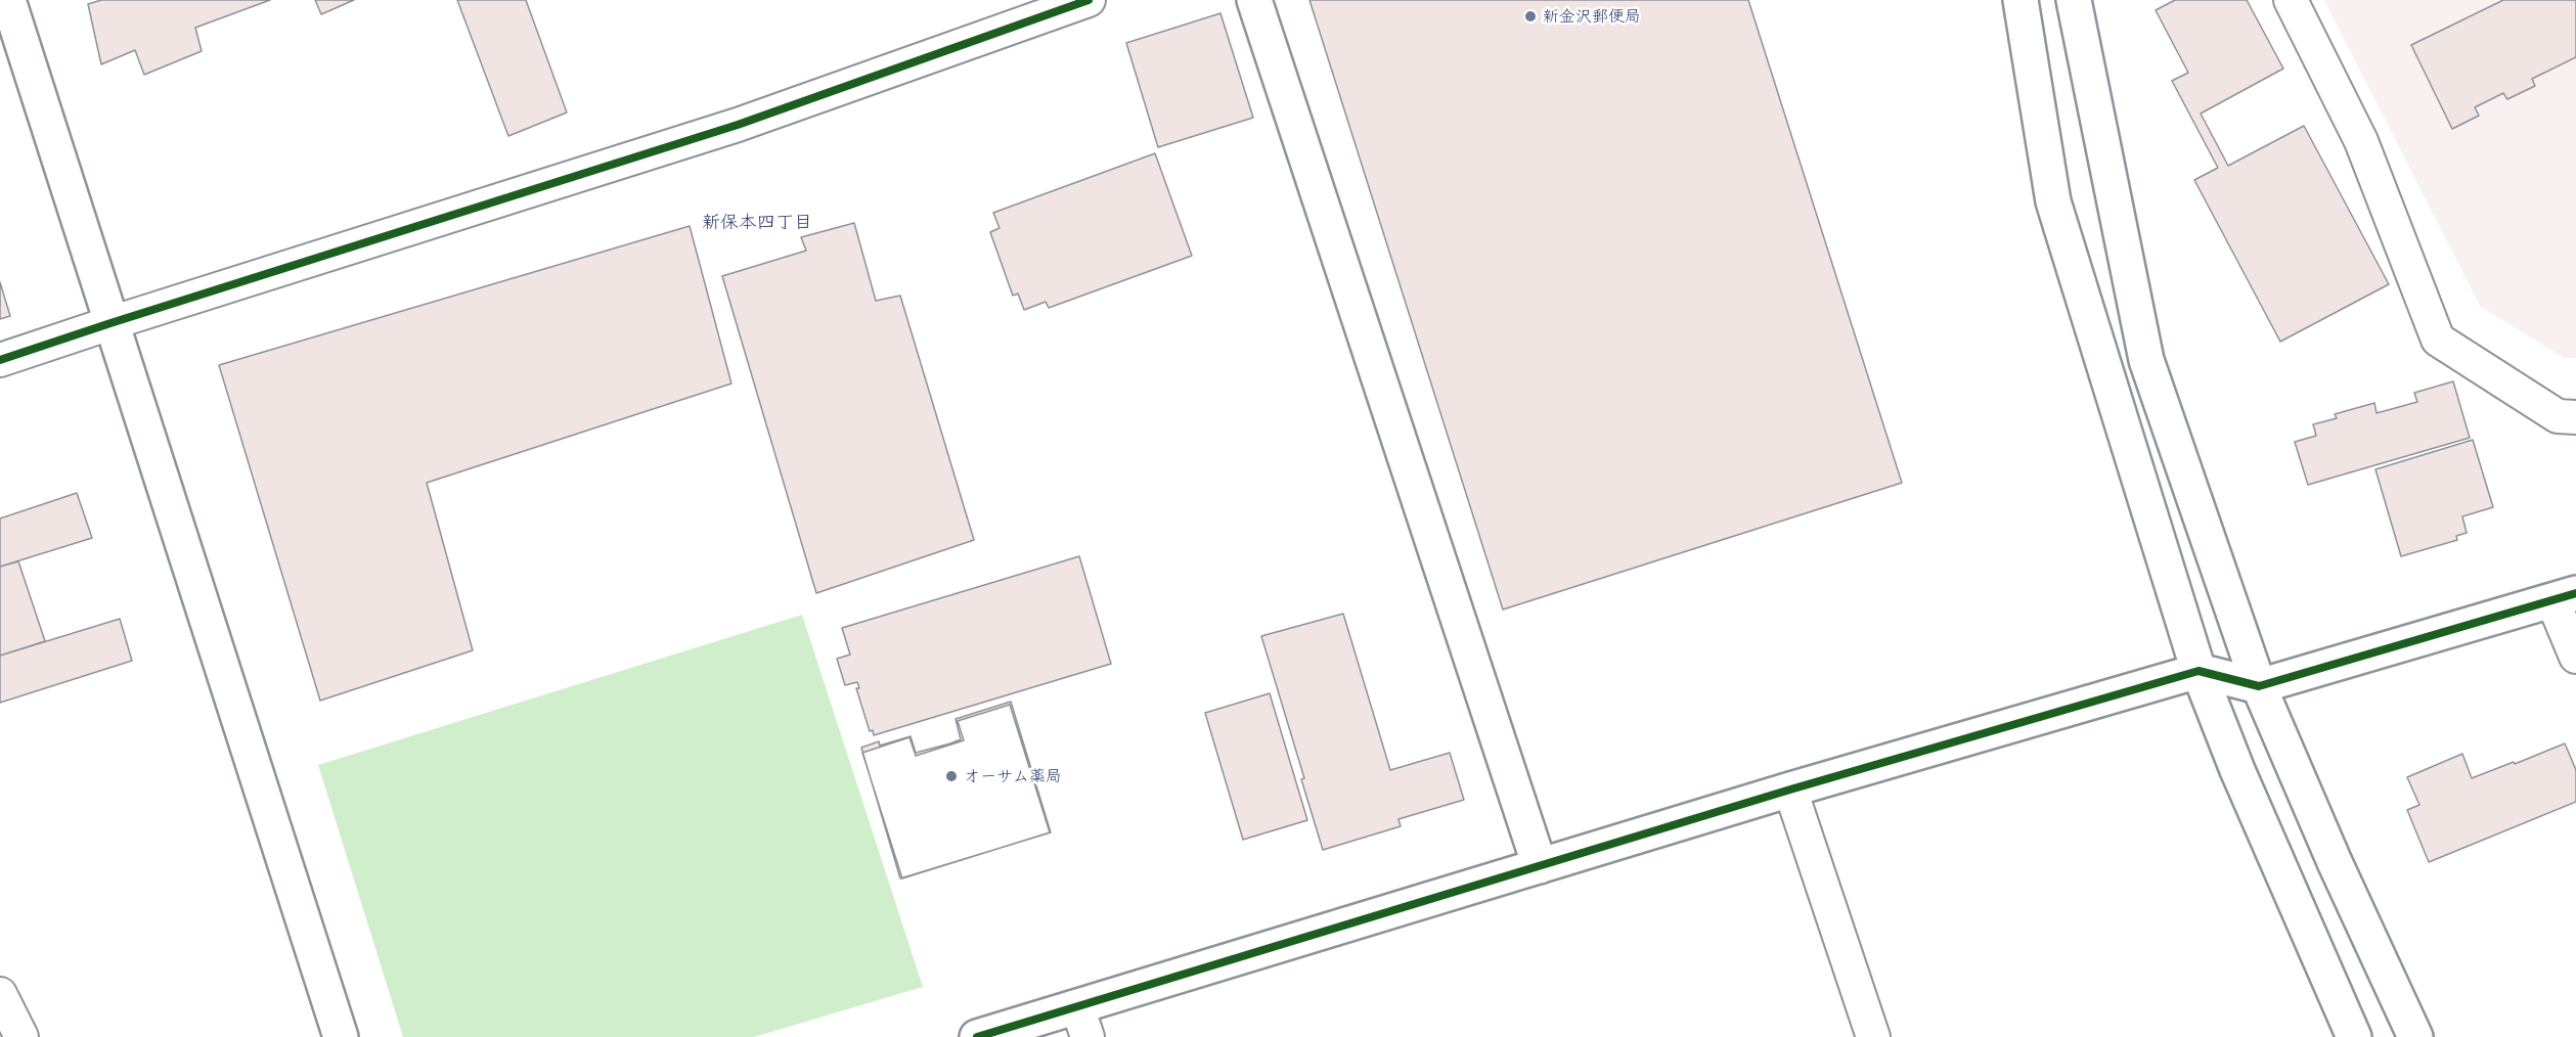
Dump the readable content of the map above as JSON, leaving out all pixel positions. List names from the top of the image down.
{
  "districts": ["新保本四丁目"],
  "places": ["新金沢郵便局", "オーサム薬局"]
}
